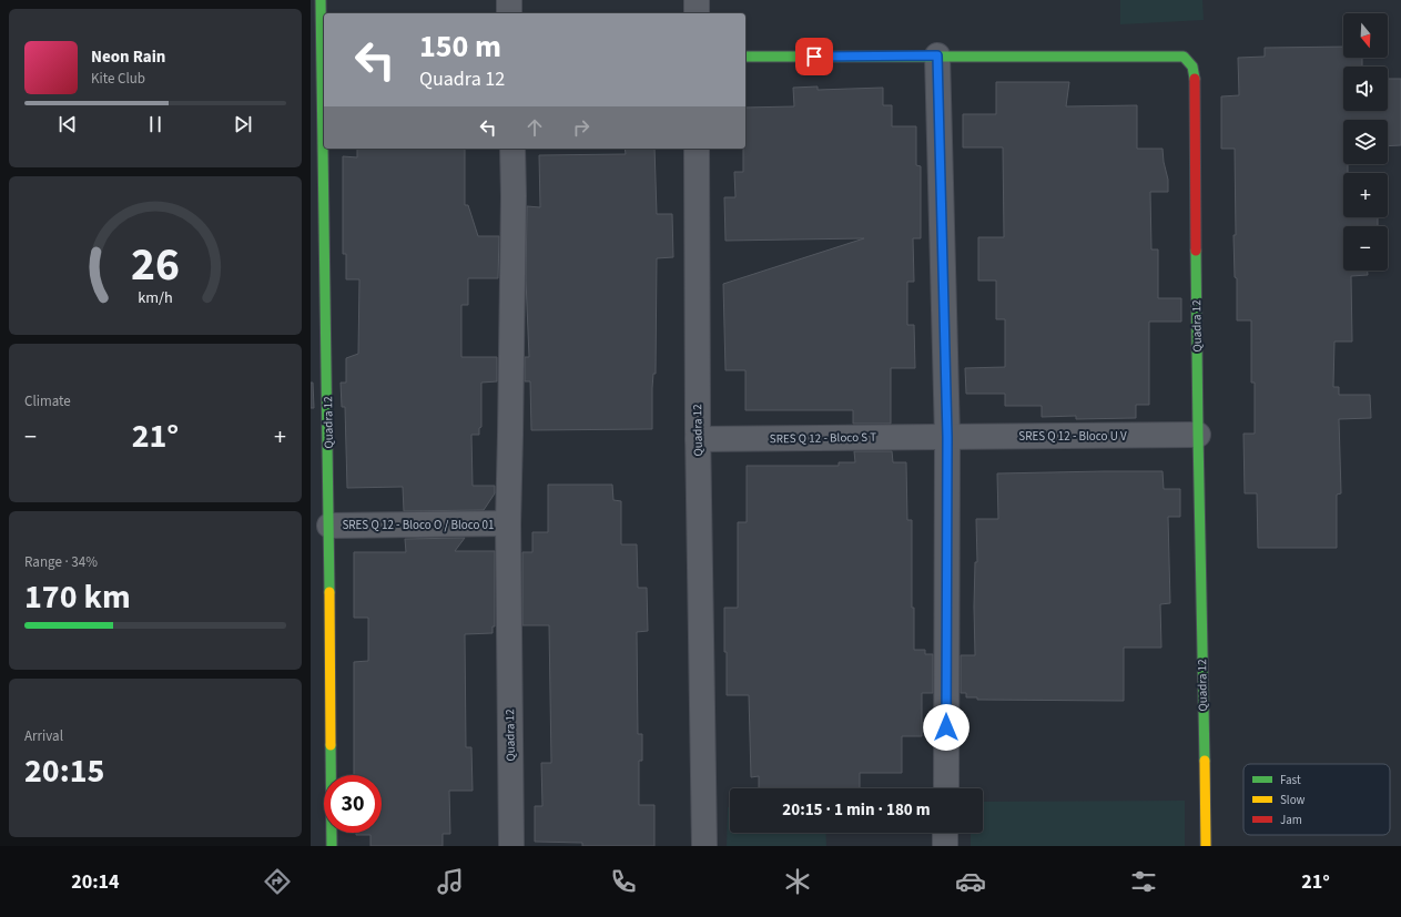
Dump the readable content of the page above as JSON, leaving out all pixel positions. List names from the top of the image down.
{
  "streets": {
    "street": [
      "Quadra 12",
      "SRES Q 12 - Bloco U V",
      "SRES Q 12 - Bloco S T",
      "SRES Q 12 - Bloco O / Bloco 01"
    ]
  },
  "crossings": [
    ["Quadra 12", "SRES Q 12 - Bloco U V"],
    ["Quadra 12", "SRES Q 12 - Bloco S T"],
    ["Quadra 12", "SRES Q 12 - Bloco O / Bloco 01"],
    ["SRES Q 12 - Bloco U V", "SRES Q 12 - Bloco S T"]
  ],
  "legend": ["Fast", "Slow", "Jam"],
  "north": "bottom",
  "page": {
    "map_buttons": ["+", "−"],
    "turn": ["150 m", "Quadra 12"],
    "song": ["Neon Rain", "Kite Club"],
    "tile": [
      "Climate",
      ["Range · 34%", "170 km"],
      ["Arrival", "20:15"]
    ],
    "heat": ["−", "21°", "+"],
    "limit": "30",
    "trip": "20:15 · 1 min · 180 m",
    "tabs": ["20:14", "21°"],
    "gauge": ["26", "km/h"]
  }
}
